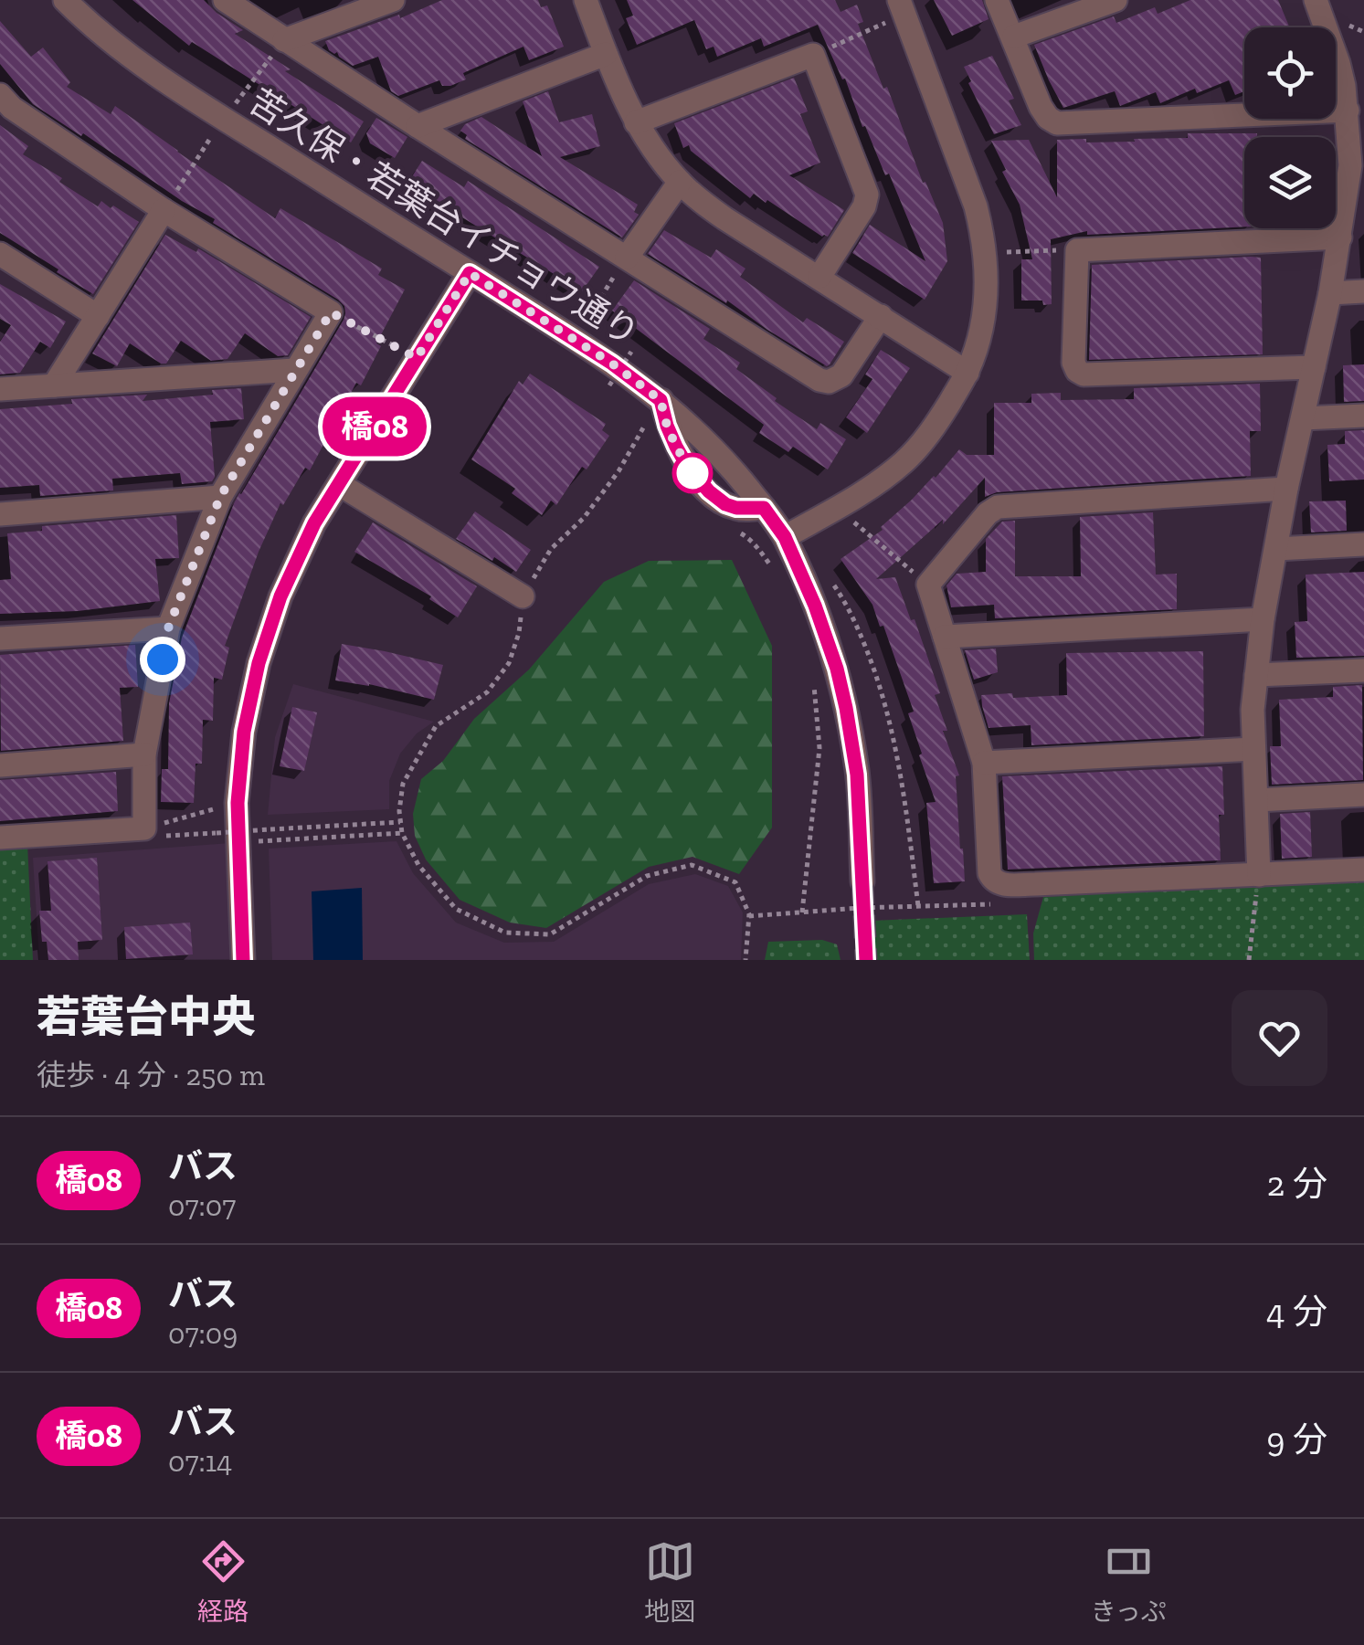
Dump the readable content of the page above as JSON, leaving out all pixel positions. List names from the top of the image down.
{
  "streets": {
    "street": ["苦久保・若葉台イチョウ通り"]
  },
  "lines": ["bus line 橋08"],
  "page": {
    "on_map": "橋08",
    "heading": ["若葉台中央", "徒歩 · 4 分 · 250 m"],
    "list": [
      {
        "mark": "橋08",
        "name": "バス",
        "note": "07:07",
        "value": "2 分"
      },
      {
        "mark": "橋08",
        "name": "バス",
        "note": "07:09",
        "value": "4 分"
      },
      {
        "mark": "橋08",
        "name": "バス",
        "note": "07:14",
        "value": "9 分"
      }
    ],
    "tabs": ["経路", "地図", "きっぷ"]
  }
}
